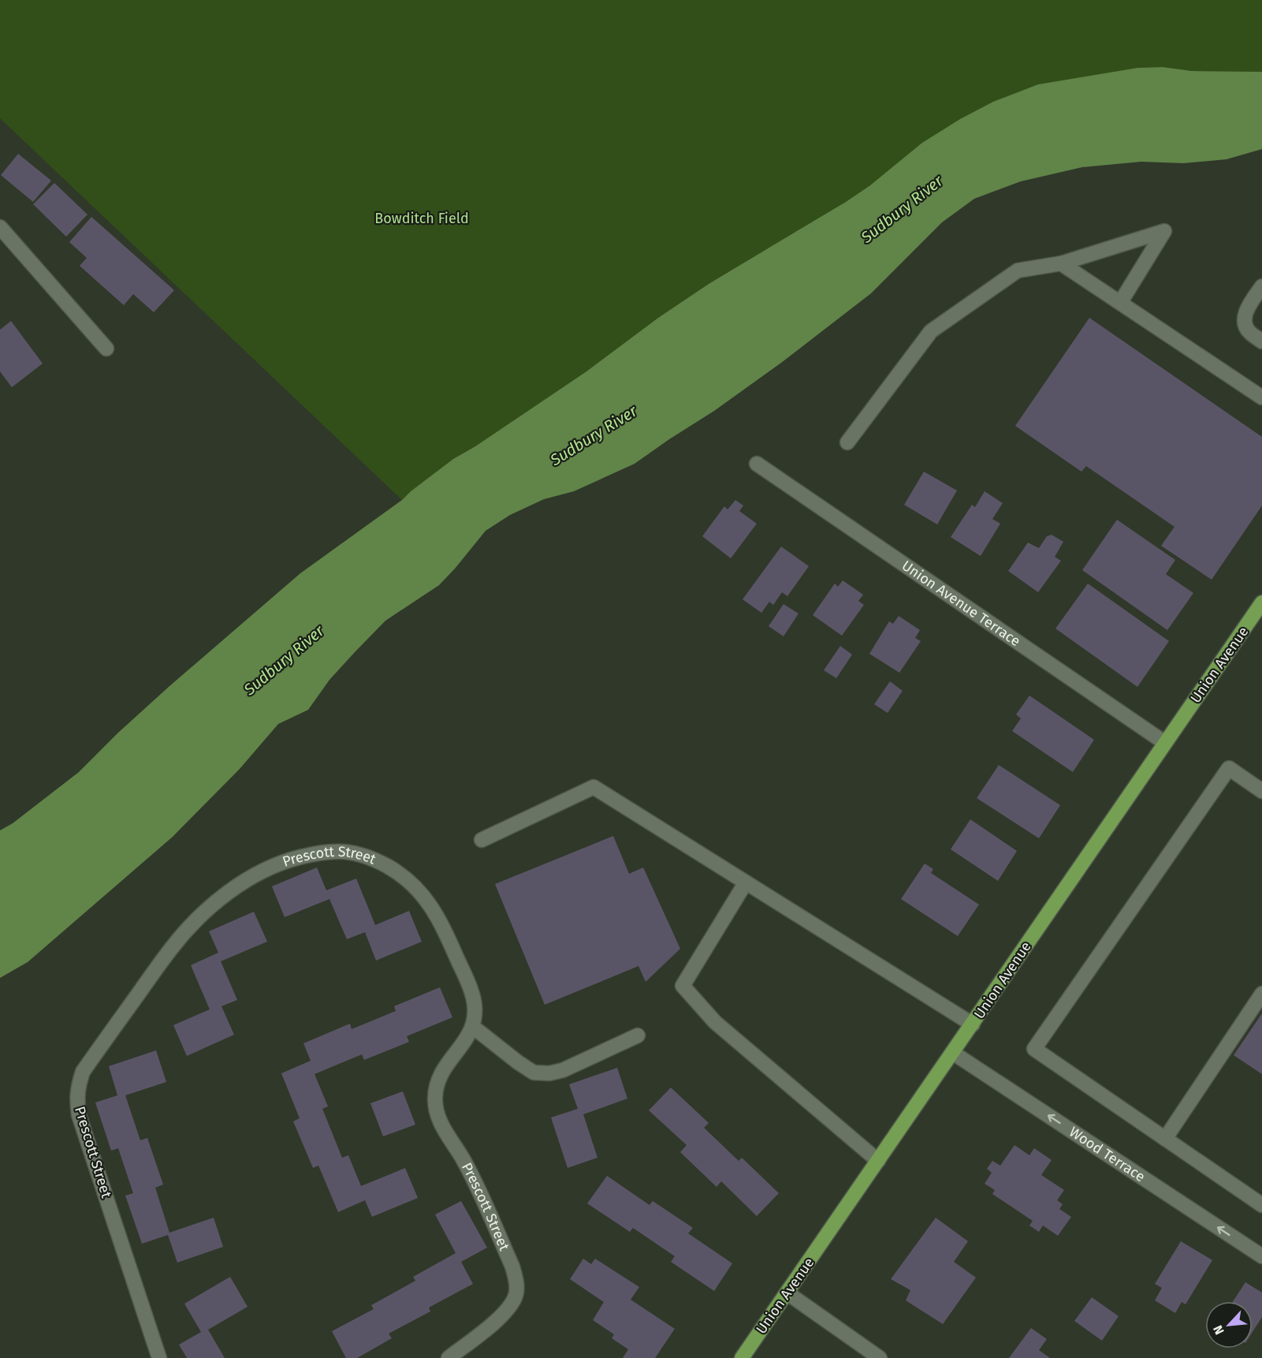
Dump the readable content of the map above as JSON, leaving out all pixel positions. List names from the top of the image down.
{
  "streets": {
    "main road": ["Union Avenue"],
    "street": ["Union Avenue Terrace", "Prescott Street", "Wood Terrace"]
  },
  "crossings": [
    ["Union Avenue Terrace", "Union Avenue"],
    ["Union Avenue", "Wood Terrace"]
  ],
  "water": ["Sudbury River"],
  "parks": ["Bowditch Field"],
  "north": "bottom left"
}
